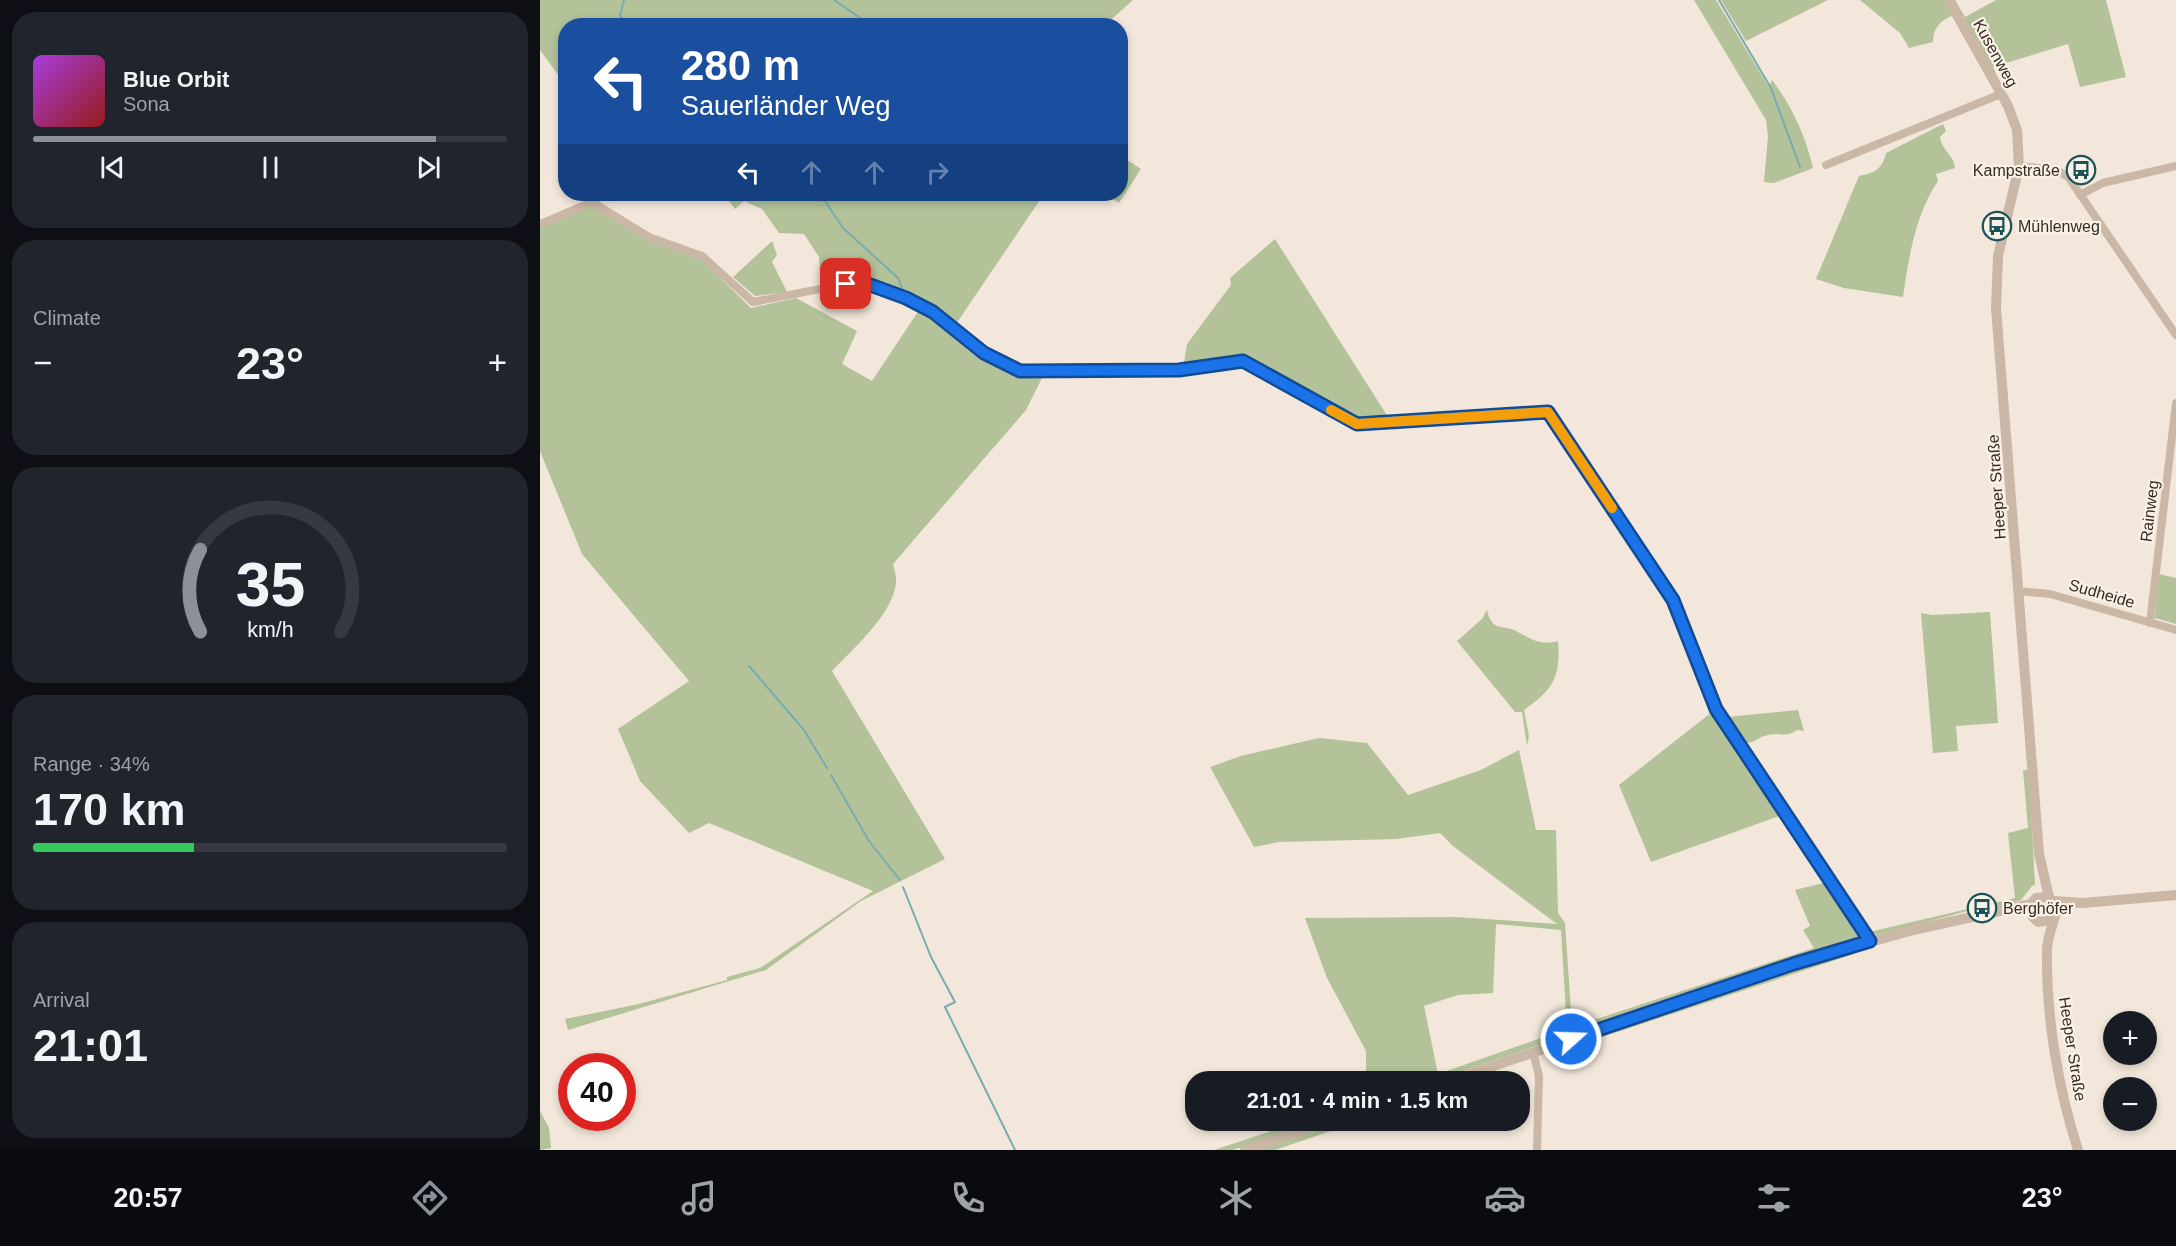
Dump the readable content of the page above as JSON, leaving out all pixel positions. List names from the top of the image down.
{
  "streets": {
    "street": [
      "Kusenweg",
      "Heeper Straße",
      "Rainweg",
      "Sudheide"
    ]
  },
  "crossings": [
    ["Kusenweg", "Heeper Straße"],
    ["Heeper Straße", "Sudheide"],
    ["Rainweg", "Sudheide"]
  ],
  "places": {
    "bus stop": ["Kampstraße", "Mühlenweg", "Berghöfer"]
  },
  "page": {
    "turn": ["280 m", "Sauerländer Weg"],
    "song": ["Blue Orbit", "Sona"],
    "tile": [
      "Climate",
      ["Range · 34%", "170 km"],
      ["Arrival", "21:01"]
    ],
    "heat": ["−", "23°", "+"],
    "map_buttons": ["+", "−"],
    "limit": "40",
    "trip": "21:01 · 4 min · 1.5 km",
    "tabs": ["20:57", "23°"],
    "gauge": ["35", "km/h"]
  }
}
